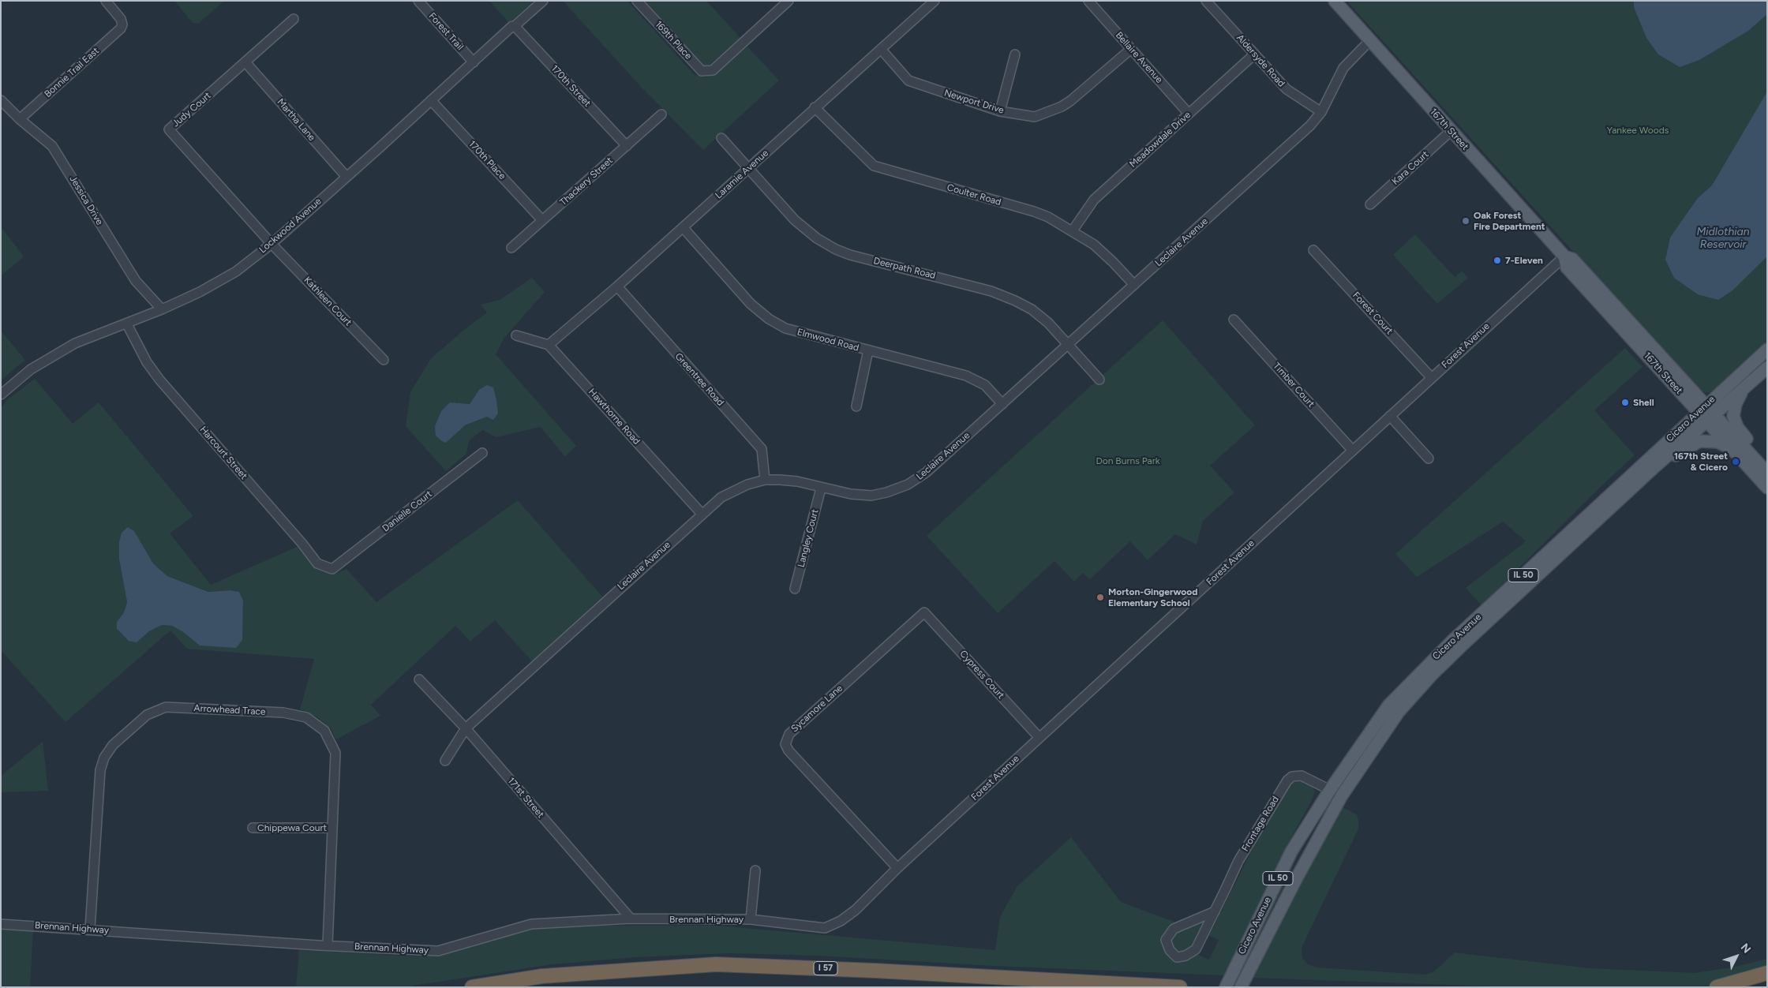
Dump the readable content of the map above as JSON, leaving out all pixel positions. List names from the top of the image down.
{
  "streets": {
    "highway": ["I 57"],
    "main road": ["167th Street", "Cicero Avenue", "IL 50"],
    "street": [
      "Forest Trail",
      "169th Place",
      "Bellaire Avenue",
      "Aldersyde Road",
      "Bonnie Trail East",
      "170th Street",
      "Newport Drive",
      "Judy Court",
      "Martha Lane",
      "Meadowdale Drive",
      "170th Place",
      "Kara Court",
      "Laramie Avenue",
      "Thackery Street",
      "Coulter Road",
      "Jessica Drive",
      "Lockwood Avenue",
      "Leclaire Avenue",
      "Deerpath Road",
      "Kathleen Court",
      "Forest Court",
      "Elmwood Road",
      "Forest Avenue",
      "Greentree Road",
      "Timber Court",
      "Hawthorne Road",
      "Harcourt Street",
      "Danielle Court",
      "Langley Court",
      "Cypress Court",
      "Sycamore Lane",
      "Arrowhead Trace",
      "171st Street",
      "Frontage Road",
      "Chippewa Court",
      "Brennan Highway"
    ]
  },
  "crossings": [
    ["Forest Trail", "Lockwood Avenue"],
    ["Bellaire Avenue", "Newport Drive"],
    ["Bellaire Avenue", "Meadowdale Drive"],
    ["Aldersyde Road", "Meadowdale Drive"],
    ["Aldersyde Road", "Leclaire Avenue"],
    ["Bonnie Trail East", "Jessica Drive"],
    ["170th Street", "Thackery Street"],
    ["170th Street", "Lockwood Avenue"],
    ["Newport Drive", "Laramie Avenue"],
    ["Judy Court", "Martha Lane"],
    ["Judy Court", "Lockwood Avenue"],
    ["Judy Court", "Kathleen Court"],
    ["Martha Lane", "Lockwood Avenue"],
    ["167th Street", "Kara Court"],
    ["167th Street", "Leclaire Avenue"],
    ["167th Street", "Forest Avenue"],
    ["167th Street", "Cicero Avenue"],
    ["Meadowdale Drive", "Coulter Road"],
    ["170th Place", "Thackery Street"],
    ["170th Place", "Lockwood Avenue"],
    ["Laramie Avenue", "Coulter Road"],
    ["Laramie Avenue", "Deerpath Road"],
    ["Laramie Avenue", "Elmwood Road"],
    ["Laramie Avenue", "Greentree Road"],
    ["Laramie Avenue", "Hawthorne Road"],
    ["Coulter Road", "Leclaire Avenue"],
    ["Jessica Drive", "Lockwood Avenue"],
    ["Lockwood Avenue", "Kathleen Court"],
    ["Lockwood Avenue", "Harcourt Street"],
    ["Leclaire Avenue", "Deerpath Road"],
    ["Leclaire Avenue", "Elmwood Road"],
    ["Leclaire Avenue", "Greentree Road"],
    ["Leclaire Avenue", "Hawthorne Road"],
    ["Leclaire Avenue", "Langley Court"],
    ["Leclaire Avenue", "171st Street"],
    ["Forest Court", "Forest Avenue"],
    ["Forest Avenue", "Timber Court"],
    ["Forest Avenue", "Cypress Court"],
    ["Forest Avenue", "Sycamore Lane"],
    ["Forest Avenue", "Brennan Highway"],
    ["Cicero Avenue", "Frontage Road"],
    ["Harcourt Street", "Danielle Court"],
    ["Cypress Court", "Sycamore Lane"],
    ["Arrowhead Trace", "Chippewa Court"],
    ["Arrowhead Trace", "Brennan Highway"],
    ["171st Street", "Brennan Highway"]
  ],
  "water": ["Midlothian Reservoir"],
  "parks": ["Yankee Woods", "Don Burns Park"],
  "places": [
    "Oak Forest Fire Department",
    "7-Eleven",
    "Shell",
    "167th Street & Cicero",
    "Morton-Gingerwood Elementary School"
  ],
  "north": "top right"
}
